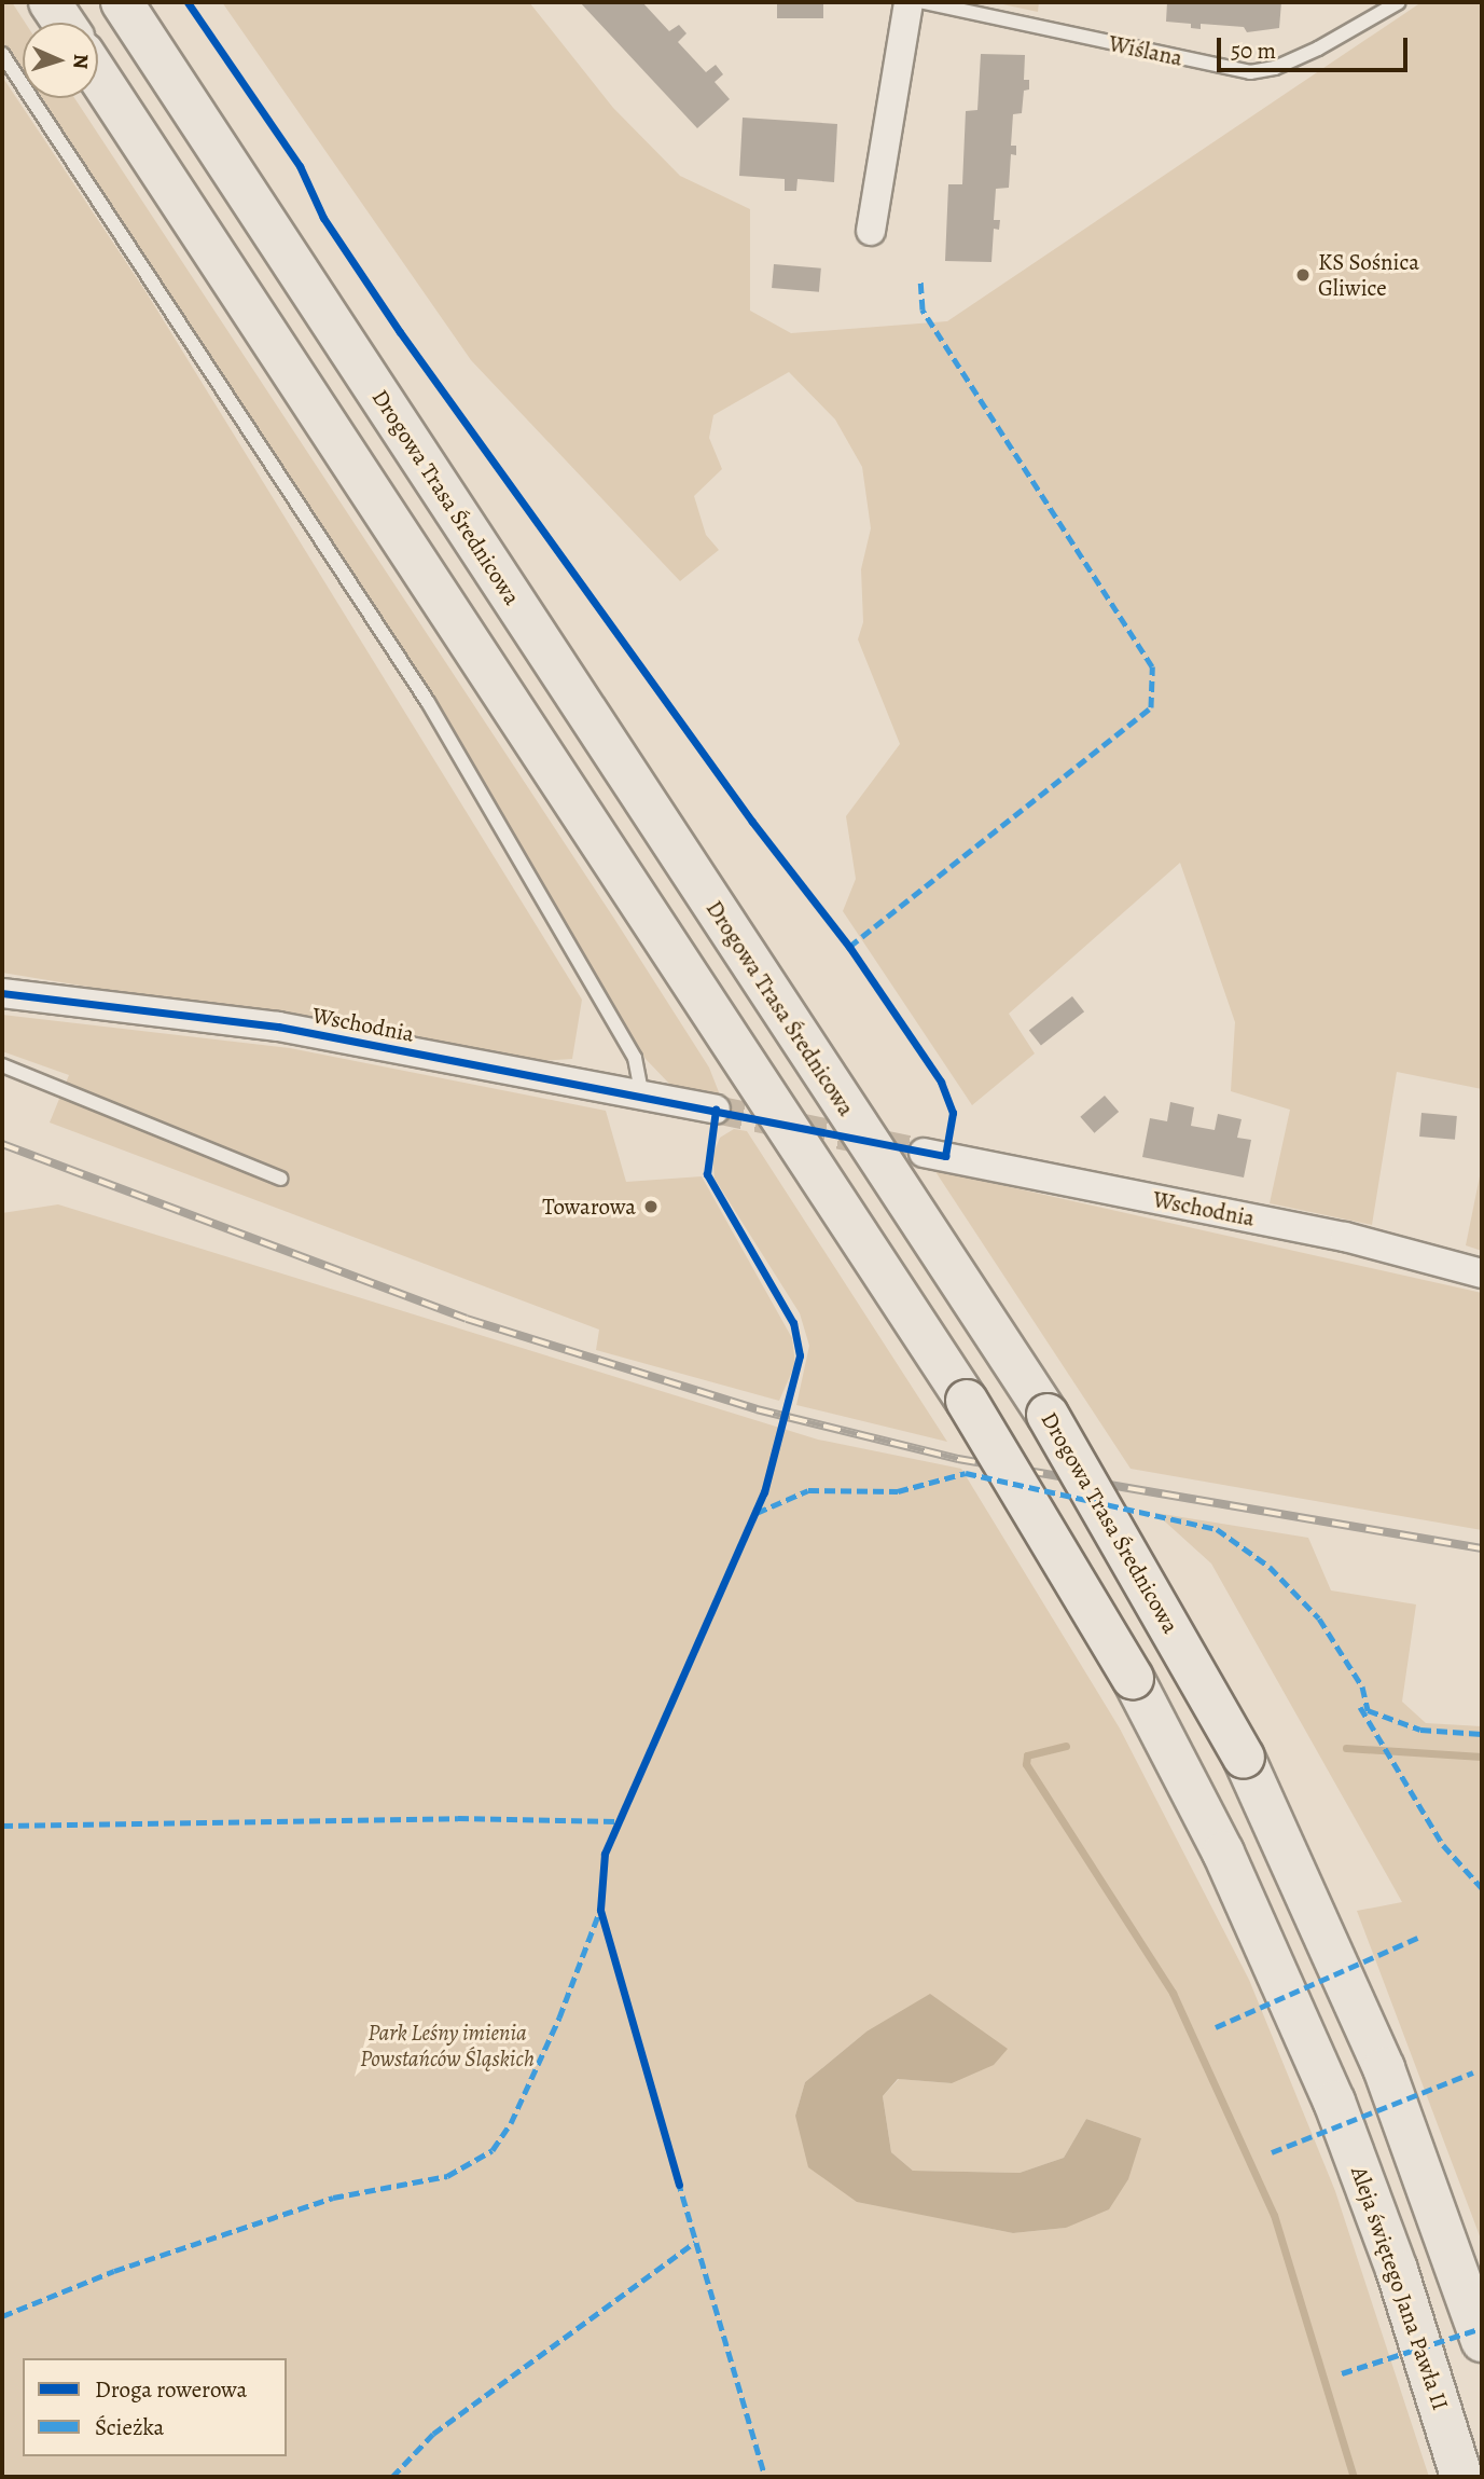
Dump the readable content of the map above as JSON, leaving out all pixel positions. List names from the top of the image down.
{
  "streets": {
    "main road": ["Drogowa Trasa Średnicowa", "Aleja świętego Jana Pawła II"],
    "street": ["Wschodnia"],
    "lane": ["Wiślana"]
  },
  "parks": ["Park Leśny imienia Powstańców Śląskich"],
  "places": ["KS Sośnica Gliwice", "Towarowa"],
  "legend": ["Droga rowerowa", "Ścieżka"],
  "scale_bar": "50 m",
  "north": "right"
}
